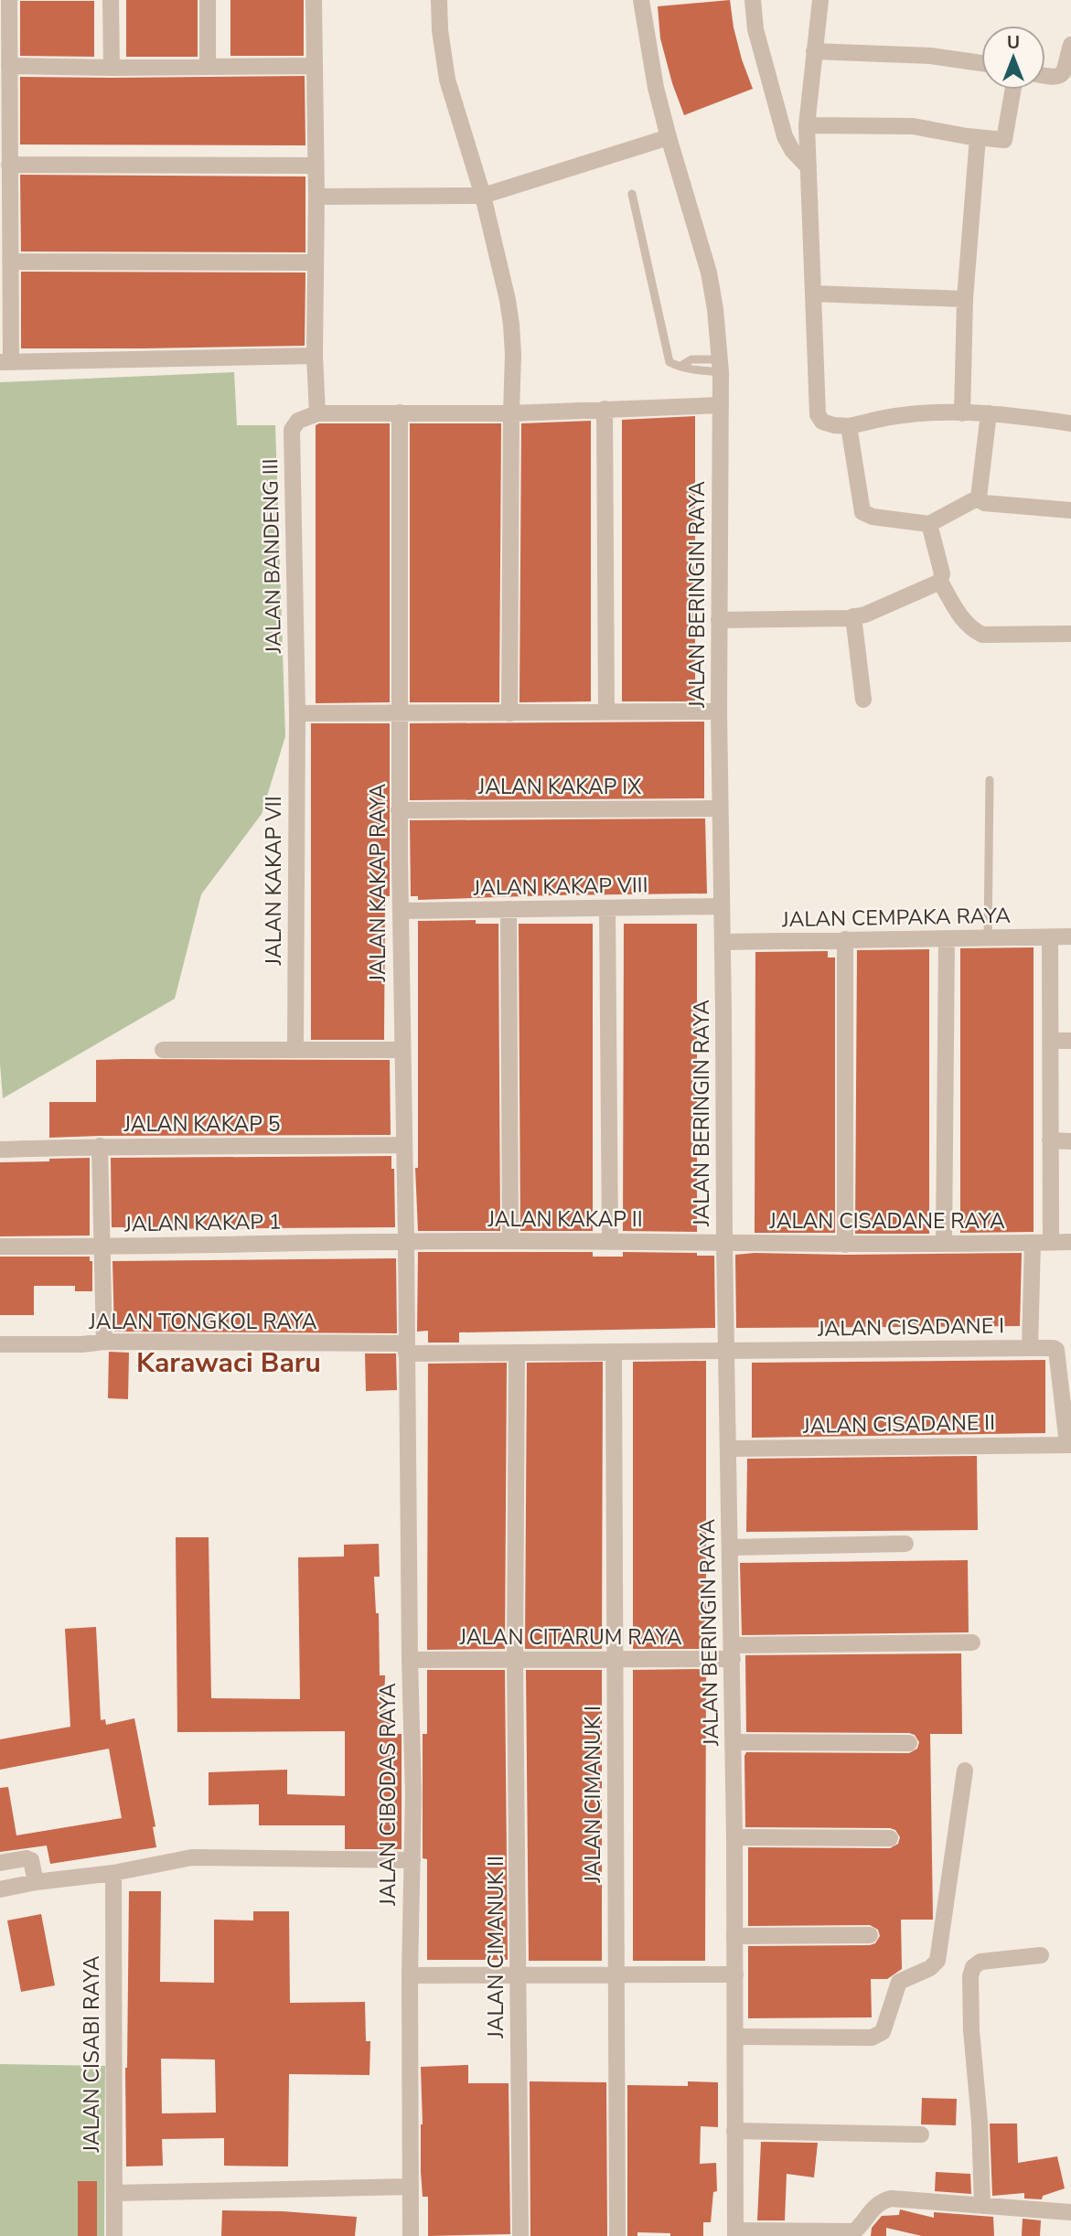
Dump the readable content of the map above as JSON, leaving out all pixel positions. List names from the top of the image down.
{
  "streets": {
    "street": [
      "JALAN BANDENG III",
      "JALAN BERINGIN RAYA",
      "JALAN KAKAP IX",
      "JALAN KAKAP VII",
      "JALAN KAKAP RAYA",
      "JALAN KAKAP VIII",
      "JALAN CEMPAKA RAYA",
      "JALAN KAKAP 5",
      "JALAN KAKAP II",
      "JALAN CISADANE RAYA",
      "JALAN KAKAP 1",
      "JALAN TONGKOL RAYA",
      "JALAN CISADANE I",
      "JALAN CISADANE II",
      "JALAN CITARUM RAYA",
      "JALAN CIBODAS RAYA",
      "JALAN CIMANUK I",
      "JALAN CIMANUK II",
      "JALAN CISABI RAYA"
    ]
  },
  "crossings": [
    ["JALAN BANDENG III", "JALAN KAKAP VII"],
    ["JALAN BERINGIN RAYA", "JALAN KAKAP IX"],
    ["JALAN BERINGIN RAYA", "JALAN KAKAP VIII"],
    ["JALAN BERINGIN RAYA", "JALAN CEMPAKA RAYA"],
    ["JALAN BERINGIN RAYA", "JALAN KAKAP II"],
    ["JALAN BERINGIN RAYA", "JALAN CISADANE RAYA"],
    ["JALAN BERINGIN RAYA", "JALAN TONGKOL RAYA"],
    ["JALAN BERINGIN RAYA", "JALAN CISADANE I"],
    ["JALAN BERINGIN RAYA", "JALAN CISADANE II"],
    ["JALAN BERINGIN RAYA", "JALAN CITARUM RAYA"],
    ["JALAN KAKAP IX", "JALAN KAKAP RAYA"],
    ["JALAN KAKAP RAYA", "JALAN KAKAP VIII"],
    ["JALAN KAKAP RAYA", "JALAN KAKAP 5"],
    ["JALAN KAKAP RAYA", "JALAN KAKAP II"],
    ["JALAN KAKAP RAYA", "JALAN KAKAP 1"],
    ["JALAN KAKAP RAYA", "JALAN TONGKOL RAYA"],
    ["JALAN KAKAP RAYA", "JALAN CIBODAS RAYA"],
    ["JALAN KAKAP II", "JALAN CISADANE RAYA"],
    ["JALAN KAKAP II", "JALAN KAKAP 1"],
    ["JALAN CISADANE RAYA", "JALAN CISADANE I"],
    ["JALAN TONGKOL RAYA", "JALAN CISADANE I"],
    ["JALAN TONGKOL RAYA", "JALAN CIBODAS RAYA"],
    ["JALAN TONGKOL RAYA", "JALAN CIMANUK I"],
    ["JALAN TONGKOL RAYA", "JALAN CIMANUK II"],
    ["JALAN CITARUM RAYA", "JALAN CIBODAS RAYA"],
    ["JALAN CITARUM RAYA", "JALAN CIMANUK I"],
    ["JALAN CITARUM RAYA", "JALAN CIMANUK II"]
  ],
  "districts": ["Karawaci Baru"],
  "north": "top"
}
